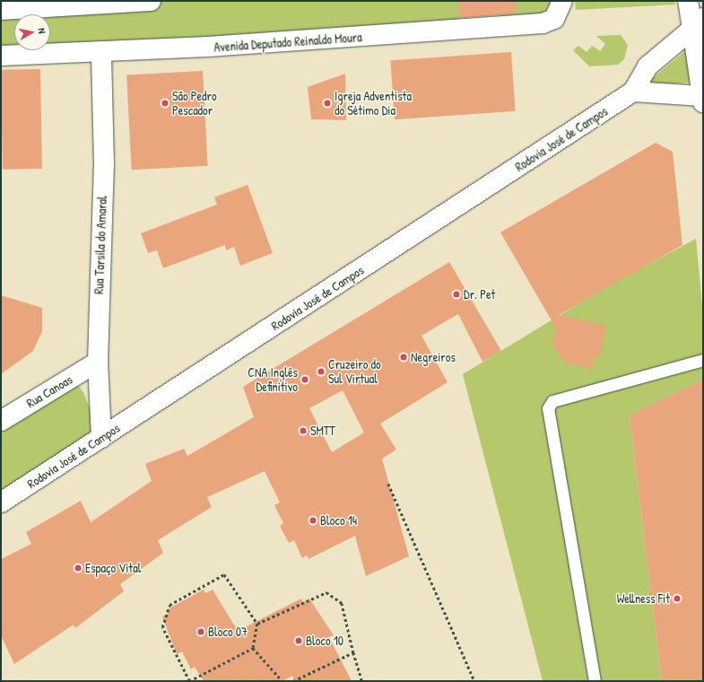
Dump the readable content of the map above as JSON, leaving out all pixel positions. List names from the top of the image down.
{
  "streets": {
    "street": [
      "Avenida Deputado Reinaldo Moura",
      "Rodovia José de Campos",
      "Rua Tarsila do Amaral",
      "Rua Canoas"
    ]
  },
  "crossings": [
    ["Avenida Deputado Reinaldo Moura", "Rua Tarsila do Amaral"],
    ["Rodovia José de Campos", "Rua Tarsila do Amaral"],
    ["Rua Tarsila do Amaral", "Rua Canoas"]
  ],
  "places": [
    "São Pedro Pescador",
    "Igreja Adventista do Sétimo Dia",
    "Dr. Pet",
    "Negreiros",
    "Cruzeiro do Sul Virtual",
    "CNA Inglês Definitivo",
    "SMTT",
    "Bloco 14",
    "Espaço Vital",
    "Wellness Fit",
    "Bloco 07",
    "Bloco 10"
  ],
  "north": "right"
}
